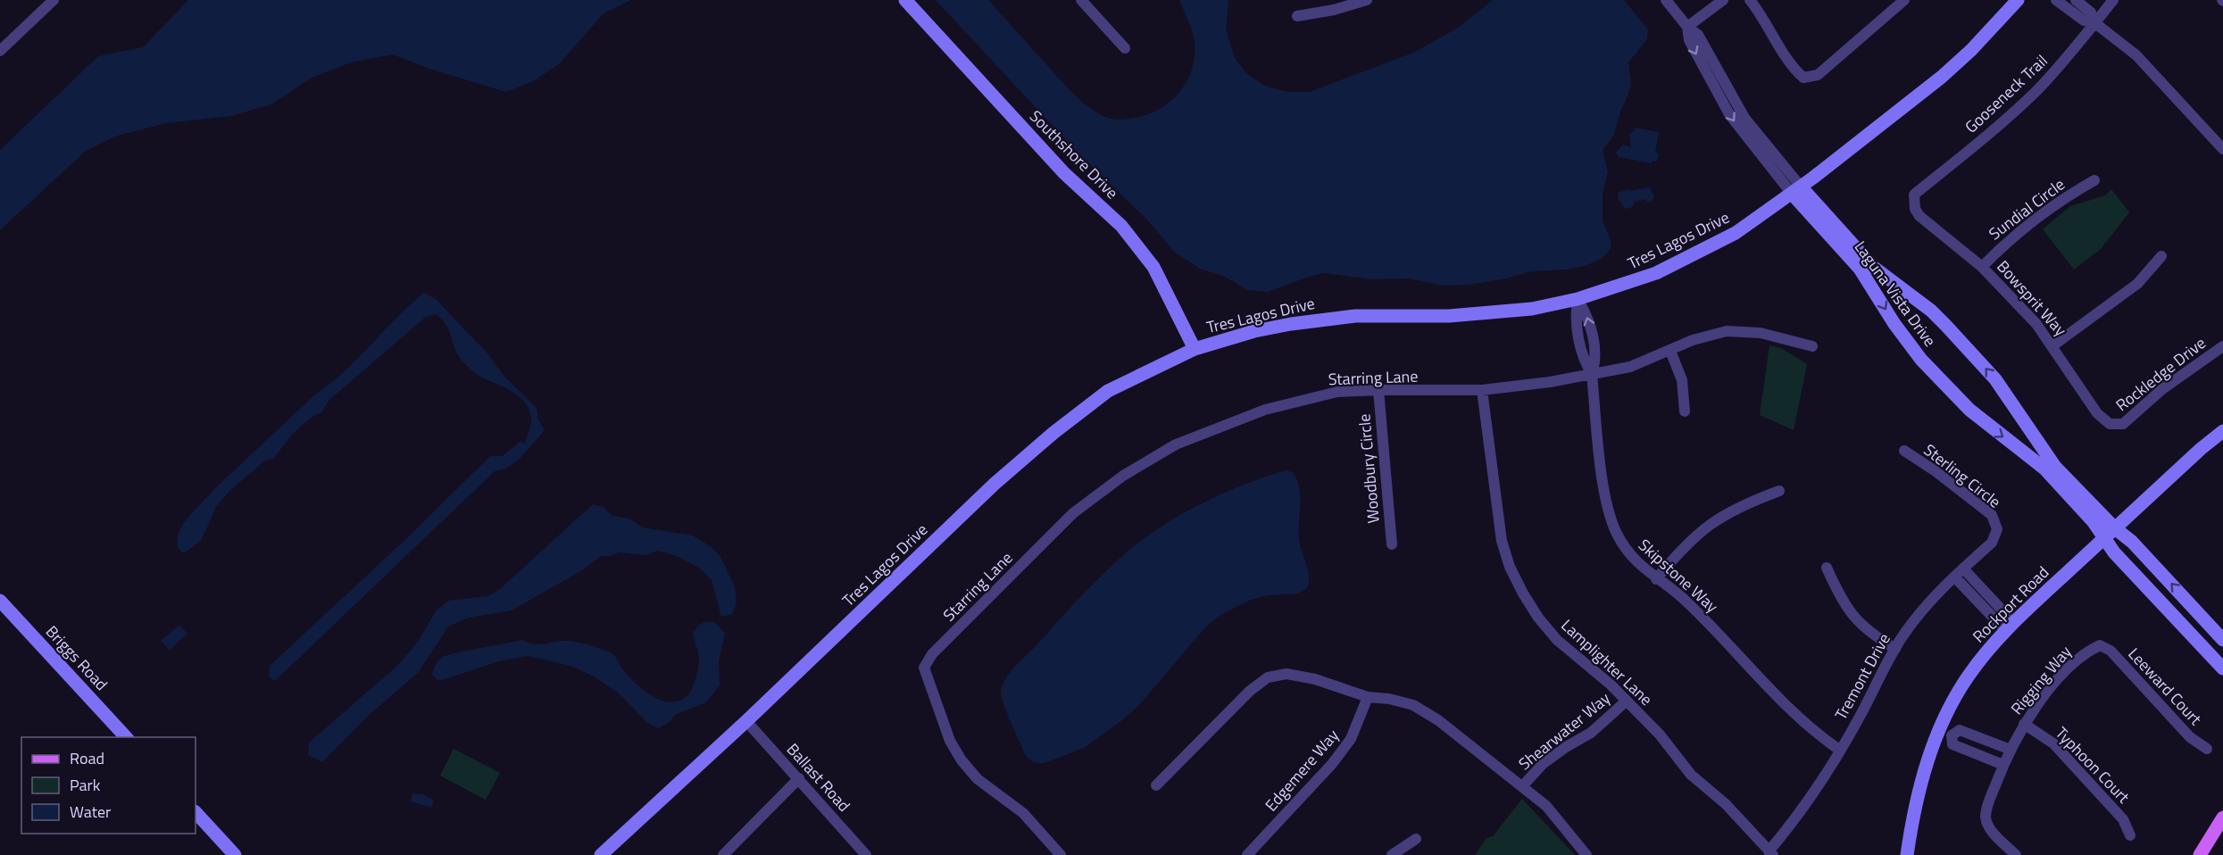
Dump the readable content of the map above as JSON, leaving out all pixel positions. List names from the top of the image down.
{
  "streets": {
    "street": [
      "Gooseneck Trail",
      "Southshore Drive",
      "Sundial Circle",
      "Tres Lagos Drive",
      "Laguna Vista Drive",
      "Bowsprit Way",
      "Rockledge Drive",
      "Starring Lane",
      "Woodbury Circle",
      "Sterling Circle",
      "Skipstone Way",
      "Rockport Road",
      "Briggs Road",
      "Lamplighter Lane",
      "Tremont Drive",
      "Rigging Way",
      "Leeward Court",
      "Shearwater Way",
      "Typhoon Court",
      "Edgemere Way",
      "Ballast Road"
    ]
  },
  "crossings": [
    ["Gooseneck Trail", "Bowsprit Way"],
    ["Southshore Drive", "Tres Lagos Drive"],
    ["Sundial Circle", "Bowsprit Way"],
    ["Tres Lagos Drive", "Laguna Vista Drive"],
    ["Tres Lagos Drive", "Skipstone Way"],
    ["Tres Lagos Drive", "Ballast Road"],
    ["Laguna Vista Drive", "Rockport Road"],
    ["Bowsprit Way", "Rockledge Drive"],
    ["Starring Lane", "Woodbury Circle"],
    ["Starring Lane", "Skipstone Way"],
    ["Starring Lane", "Lamplighter Lane"],
    ["Sterling Circle", "Tremont Drive"],
    ["Skipstone Way", "Tremont Drive"],
    ["Lamplighter Lane", "Tremont Drive"],
    ["Lamplighter Lane", "Shearwater Way"],
    ["Rigging Way", "Leeward Court"],
    ["Rigging Way", "Typhoon Court"]
  ],
  "legend": ["Road", "Park", "Water"]
}
